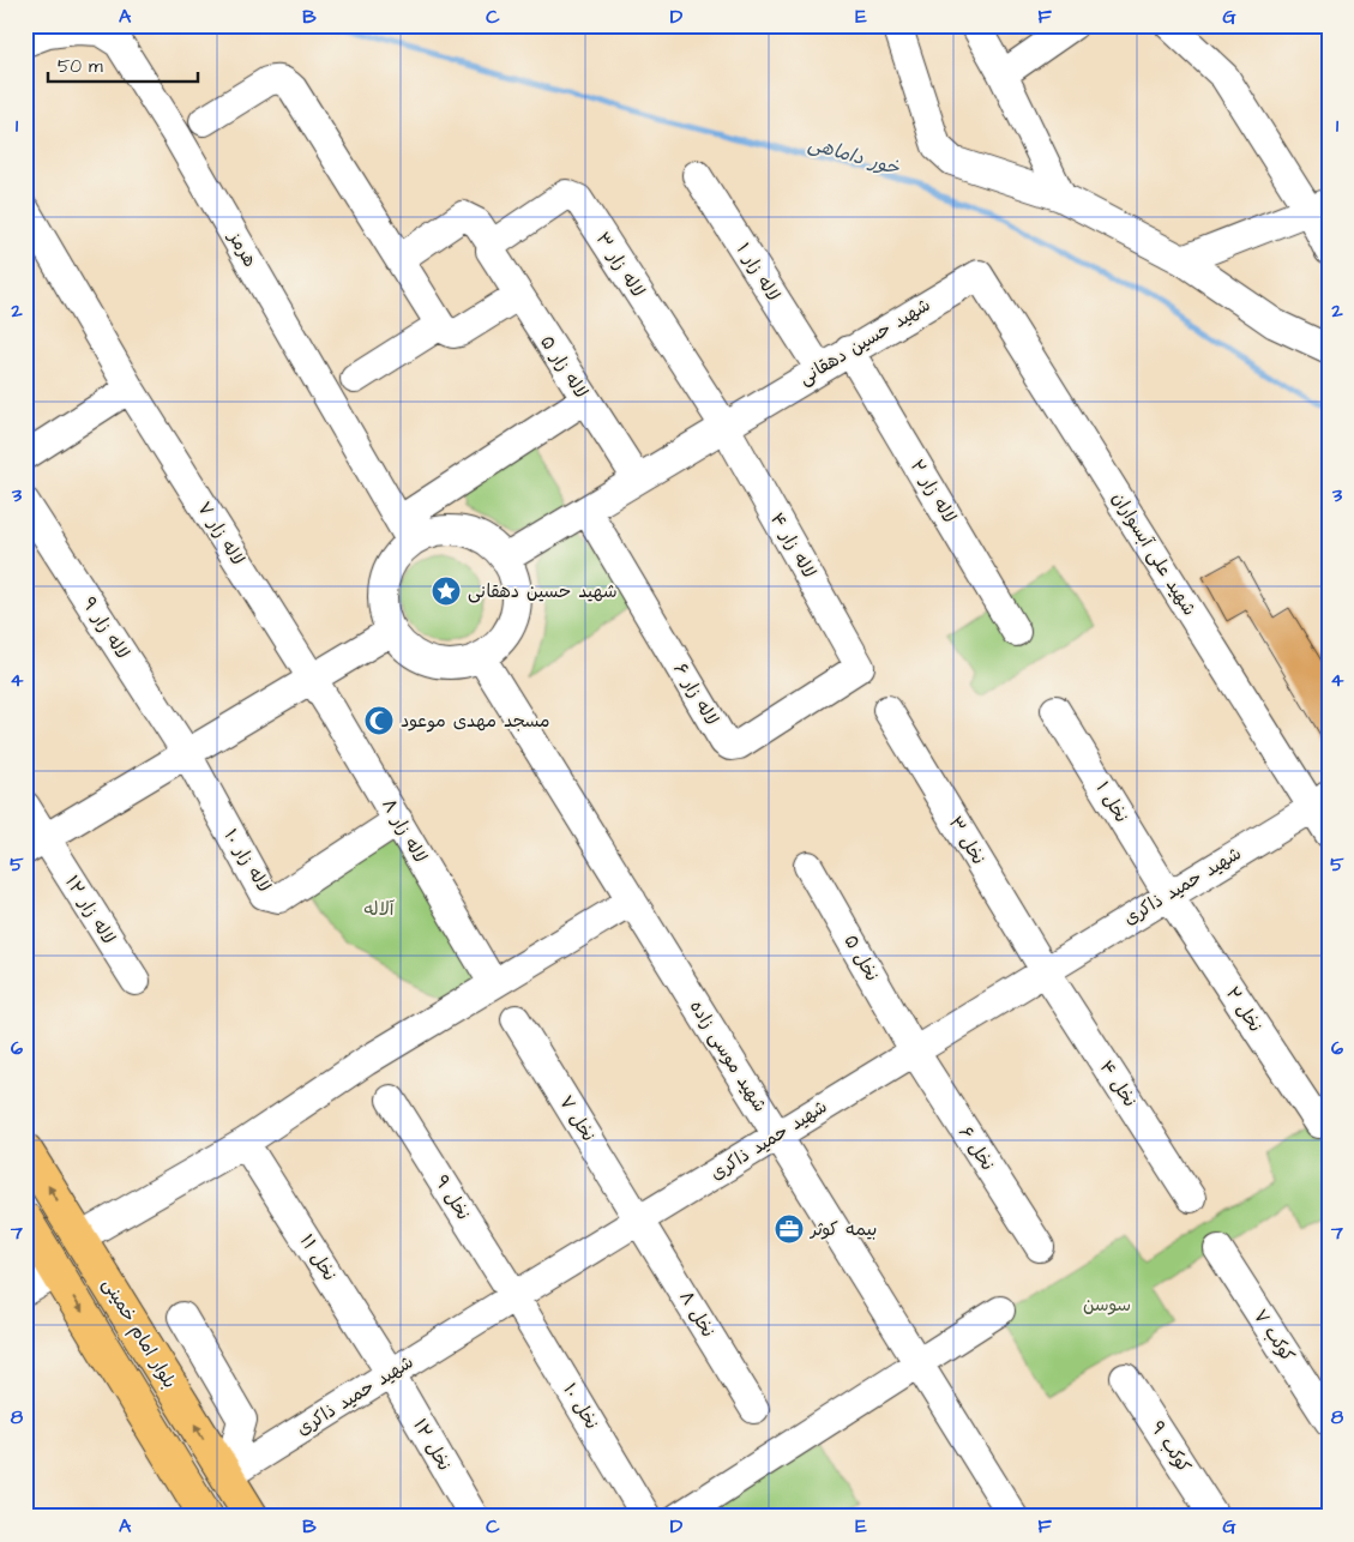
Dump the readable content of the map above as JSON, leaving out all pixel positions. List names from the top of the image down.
{
  "streets": {
    "main road": ["بلوار امام خمینی"],
    "street": [
      "هرمز",
      "لاله زار ۳",
      "لاله زار ۱",
      "شهید حسین دهقانی",
      "لاله زار ۵",
      "لاله زار ۲",
      "لاله زار ۷",
      "لاله زار ۴",
      "شهید علی آبسواران",
      "لاله زار ۹",
      "لاله زار ۶",
      "نخل ۱",
      "لاله زار ۸",
      "نخل ۳",
      "لاله زار ۱۰",
      "شهید حمید ذاکری",
      "لاله زار ۱۲",
      "نخل ۵",
      "نخل ۲",
      "شهید موسی زاده",
      "نخل ۴",
      "نخل ۷",
      "نخل ۶",
      "نخل ۹",
      "نخل ۱۱",
      "نخل ۸",
      "کوکب ۷",
      "نخل ۱۰",
      "نخل ۱۲",
      "کوکب ۹"
    ]
  },
  "crossings": [
    ["هرمز", "شهید حسین دهقانی"],
    ["هرمز", "شهید موسی زاده"],
    ["لاله زار ۳", "شهید حسین دهقانی"],
    ["لاله زار ۳", "لاله زار ۵"],
    ["لاله زار ۳", "لاله زار ۴"],
    ["لاله زار ۱", "شهید حسین دهقانی"],
    ["شهید حسین دهقانی", "لاله زار ۵"],
    ["شهید حسین دهقانی", "لاله زار ۲"],
    ["شهید حسین دهقانی", "لاله زار ۴"],
    ["شهید حسین دهقانی", "شهید علی آبسواران"],
    ["شهید حسین دهقانی", "لاله زار ۶"],
    ["شهید حسین دهقانی", "شهید موسی زاده"],
    ["لاله زار ۷", "لاله زار ۸"],
    ["لاله زار ۴", "لاله زار ۶"],
    ["شهید علی آبسواران", "شهید حمید ذاکری"],
    ["لاله زار ۹", "لاله زار ۱۰"],
    ["نخل ۱", "شهید حمید ذاکری"],
    ["نخل ۱", "نخل ۲"],
    ["لاله زار ۸", "لاله زار ۱۰"],
    ["نخل ۳", "شهید حمید ذاکری"],
    ["نخل ۳", "نخل ۴"],
    ["شهید حمید ذاکری", "نخل ۵"],
    ["شهید حمید ذاکری", "نخل ۲"],
    ["شهید حمید ذاکری", "شهید موسی زاده"],
    ["شهید حمید ذاکری", "نخل ۴"],
    ["شهید حمید ذاکری", "نخل ۷"],
    ["شهید حمید ذاکری", "نخل ۶"],
    ["شهید حمید ذاکری", "نخل ۹"],
    ["شهید حمید ذاکری", "نخل ۱۱"],
    ["شهید حمید ذاکری", "نخل ۸"],
    ["شهید حمید ذاکری", "بلوار امام خمینی"],
    ["شهید حمید ذاکری", "نخل ۱۰"],
    ["شهید حمید ذاکری", "نخل ۱۲"],
    ["نخل ۵", "نخل ۶"],
    ["نخل ۷", "نخل ۸"],
    ["نخل ۹", "نخل ۱۰"],
    ["نخل ۱۱", "نخل ۱۲"]
  ],
  "water": ["خور داماهی"],
  "parks": ["آلاله", "سوسن"],
  "places": {
    "place": ["شهید حسین دهقانی"],
    "mosque": ["مسجد مهدی موعود"],
    "office": ["بیمه کوثر"]
  },
  "scale_bar": "50 m",
  "grid": {
    "columns": [
      "A",
      "B",
      "C",
      "D",
      "E",
      "F",
      "G"
    ],
    "rows": [
      "1",
      "2",
      "3",
      "4",
      "5",
      "6",
      "7",
      "8"
    ]
  }
}
